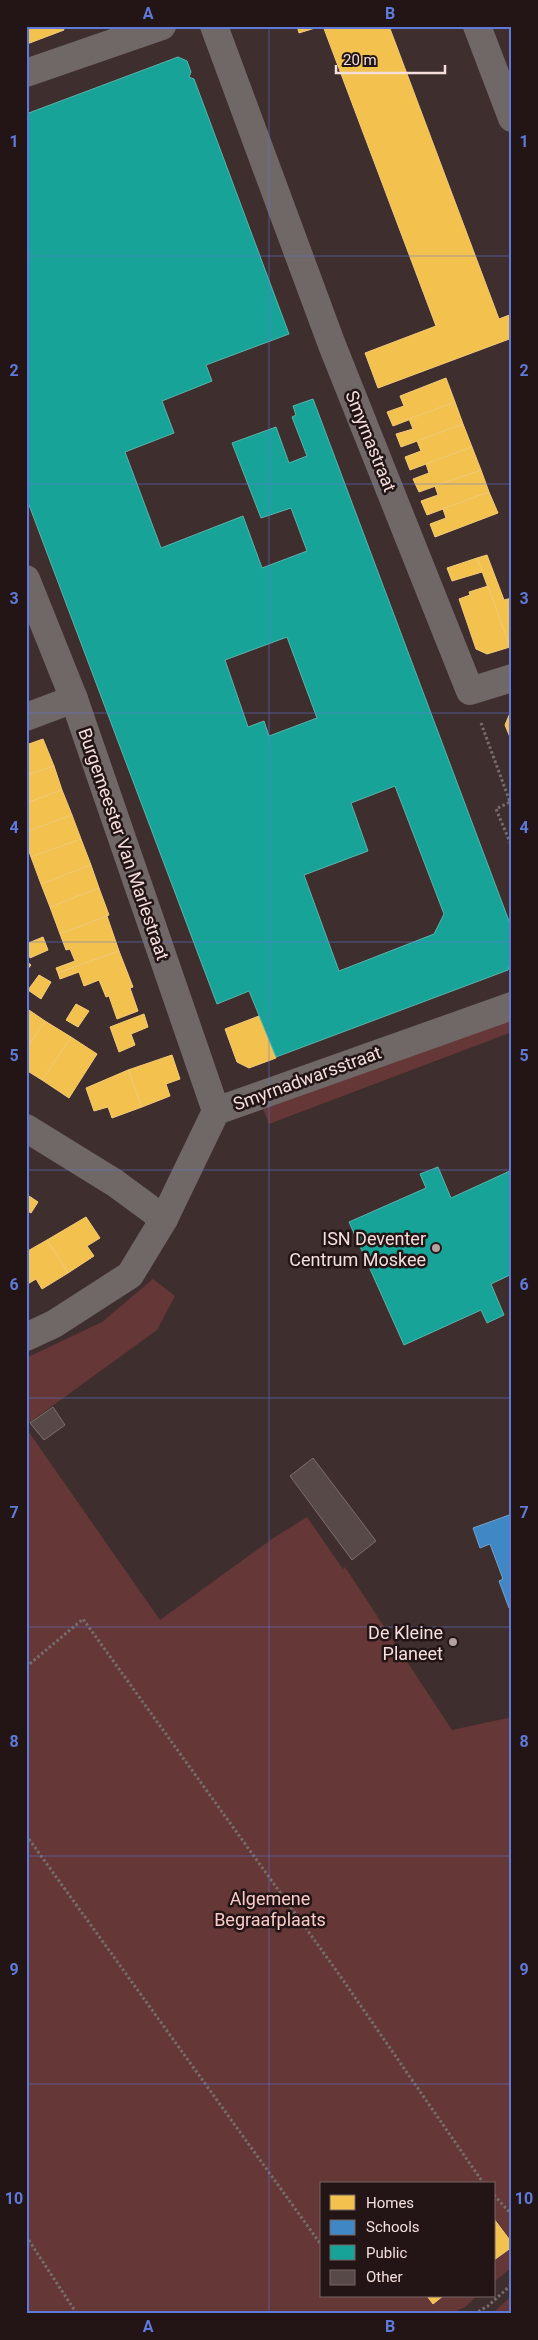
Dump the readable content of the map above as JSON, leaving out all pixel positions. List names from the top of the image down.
{
  "streets": {
    "street": ["Smyrnastraat", "Burgemeester Van Marlestraat", "Smyrnadwarsstraat"]
  },
  "crossings": [
    ["Burgemeester Van Marlestraat", "Smyrnadwarsstraat"]
  ],
  "parks": ["Algemene Begraafplaats"],
  "places": ["ISN Deventer Centrum Moskee", "De Kleine Planeet"],
  "legend": [
    "Homes",
    "Schools",
    "Public",
    "Other"
  ],
  "scale_bar": "20 m",
  "grid": {
    "columns": ["A", "B"],
    "rows": [
      "1",
      "2",
      "3",
      "4",
      "5",
      "6",
      "7",
      "8",
      "9",
      "10"
    ]
  }
}
